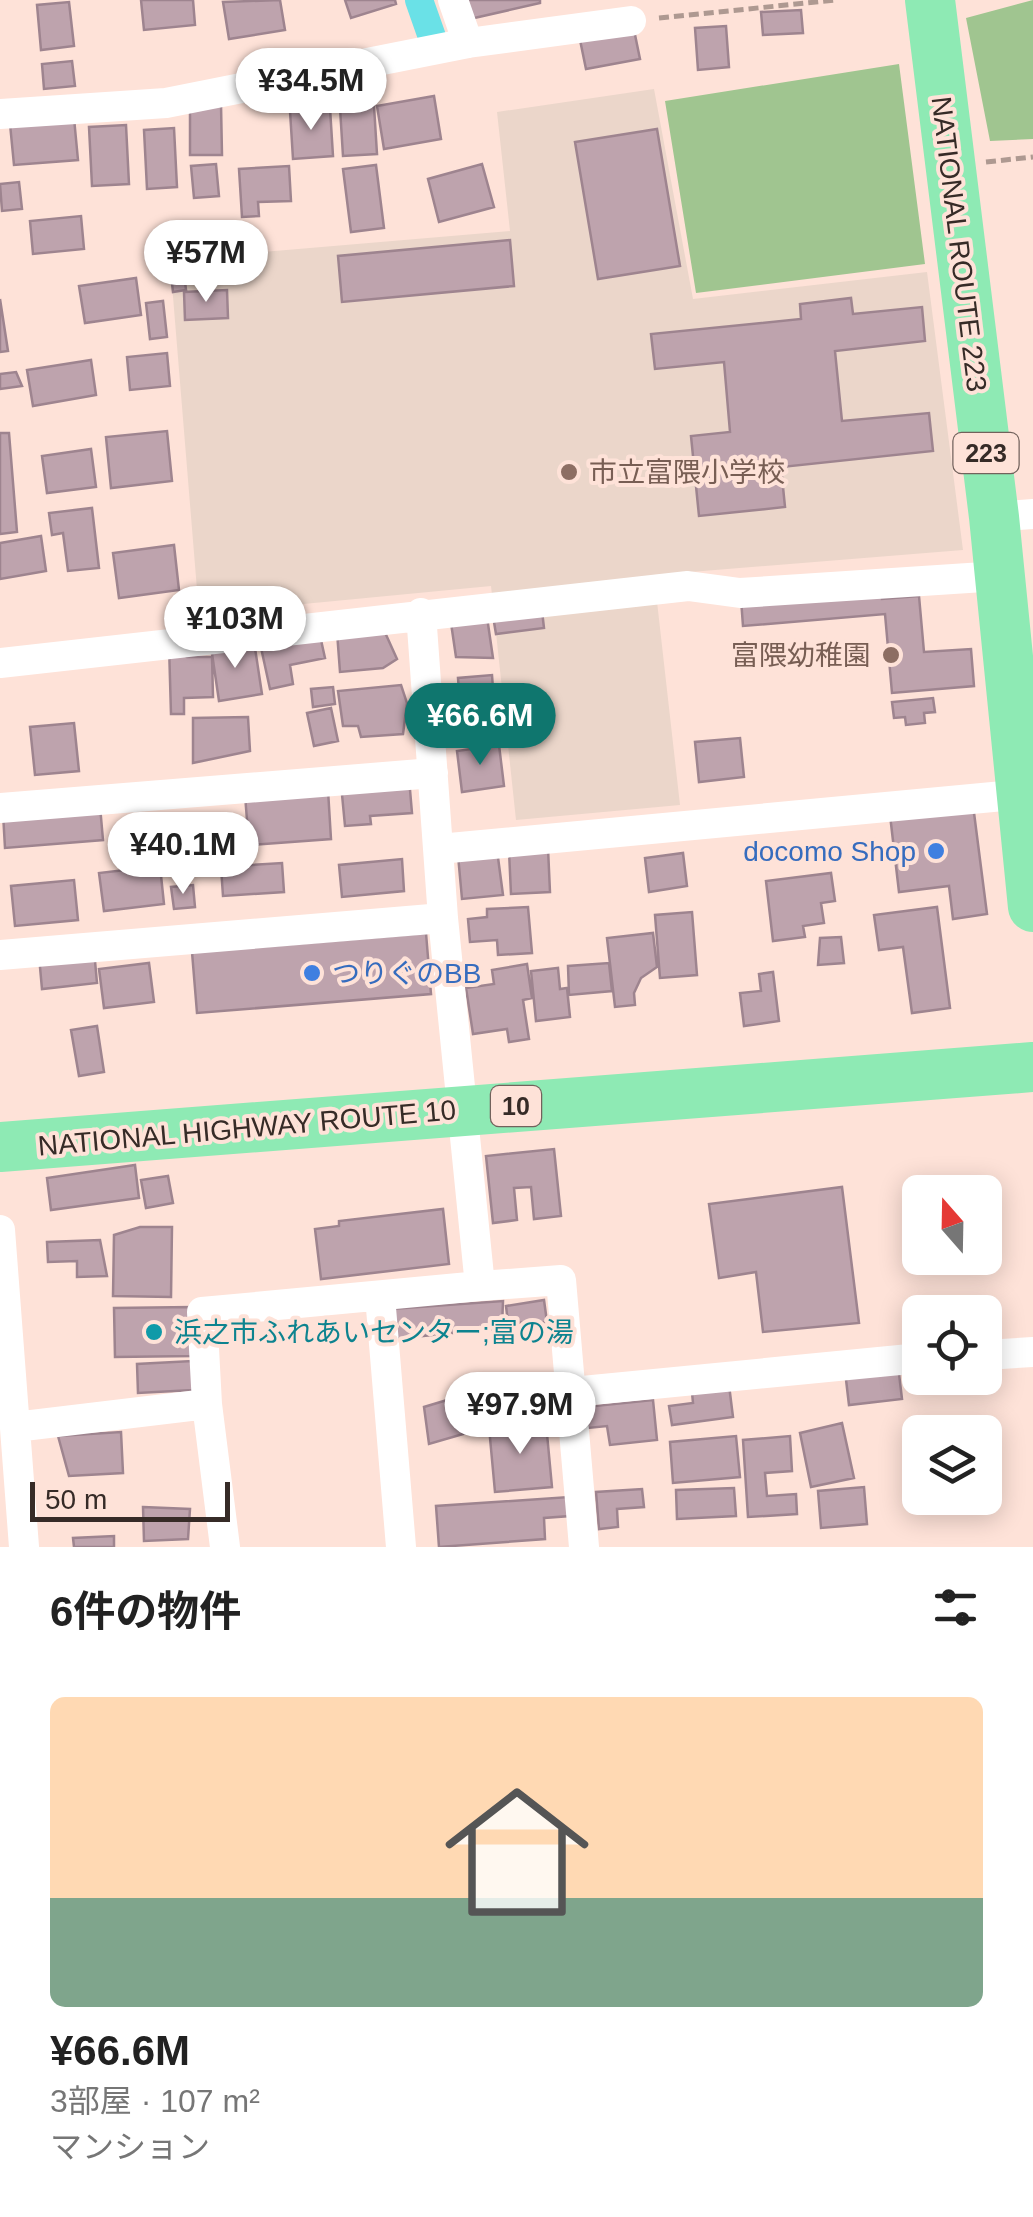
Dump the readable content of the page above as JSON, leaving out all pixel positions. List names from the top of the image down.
{
  "streets": {
    "highway": [
      "NATIONAL ROUTE 223",
      "223",
      "10",
      "NATIONAL HIGHWAY ROUTE 10"
    ]
  },
  "places": [
    "市立富隈小学校",
    "富隈幼稚園",
    "docomo Shop",
    "つりぐのBB",
    "浜之市ふれあいセンター;富の湯"
  ],
  "scale_bar": "50 m",
  "north": "top",
  "page": {
    "price": [
      "¥34.5M",
      "¥57M",
      "¥103M",
      "¥66.6M",
      "¥40.1M",
      "¥97.9M"
    ],
    "scale": "50 m",
    "heading": "6件の物件",
    "list": [
      {
        "name": "¥66.6M",
        "note": "3部屋 · 107 m² · マンション"
      }
    ]
  }
}
